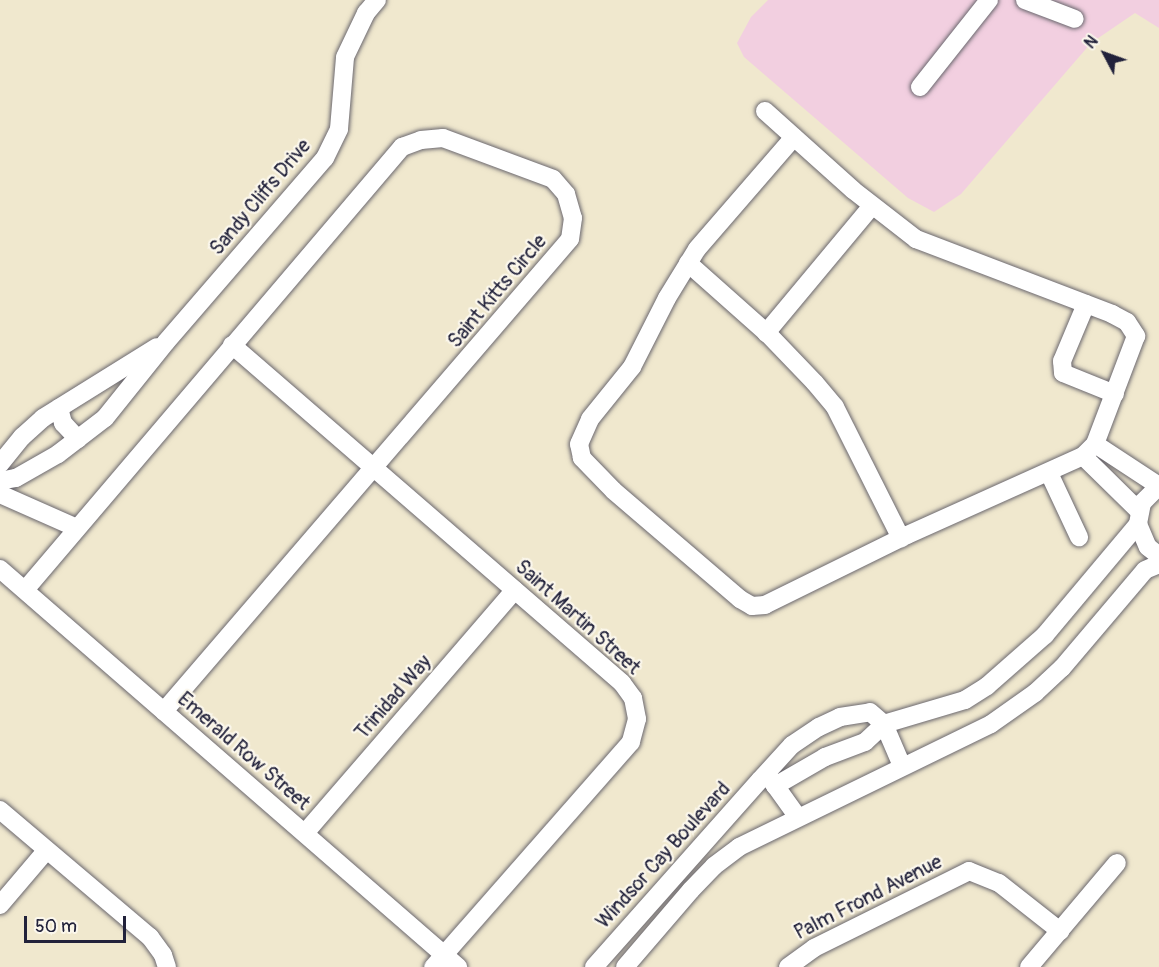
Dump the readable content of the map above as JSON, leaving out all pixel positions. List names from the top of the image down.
{
  "streets": {
    "street": [
      "Sandy Cliffs Drive",
      "Saint Kitts Circle",
      "Saint Martin Street",
      "Trinidad Way",
      "Emerald Row Street",
      "Windsor Cay Boulevard",
      "Palm Frond Avenue"
    ]
  },
  "crossings": [
    ["Saint Kitts Circle", "Saint Martin Street"],
    ["Saint Kitts Circle", "Emerald Row Street"],
    ["Saint Martin Street", "Trinidad Way"],
    ["Saint Martin Street", "Emerald Row Street"],
    ["Trinidad Way", "Emerald Row Street"]
  ],
  "scale_bar": "50 m",
  "north": "top left"
}
